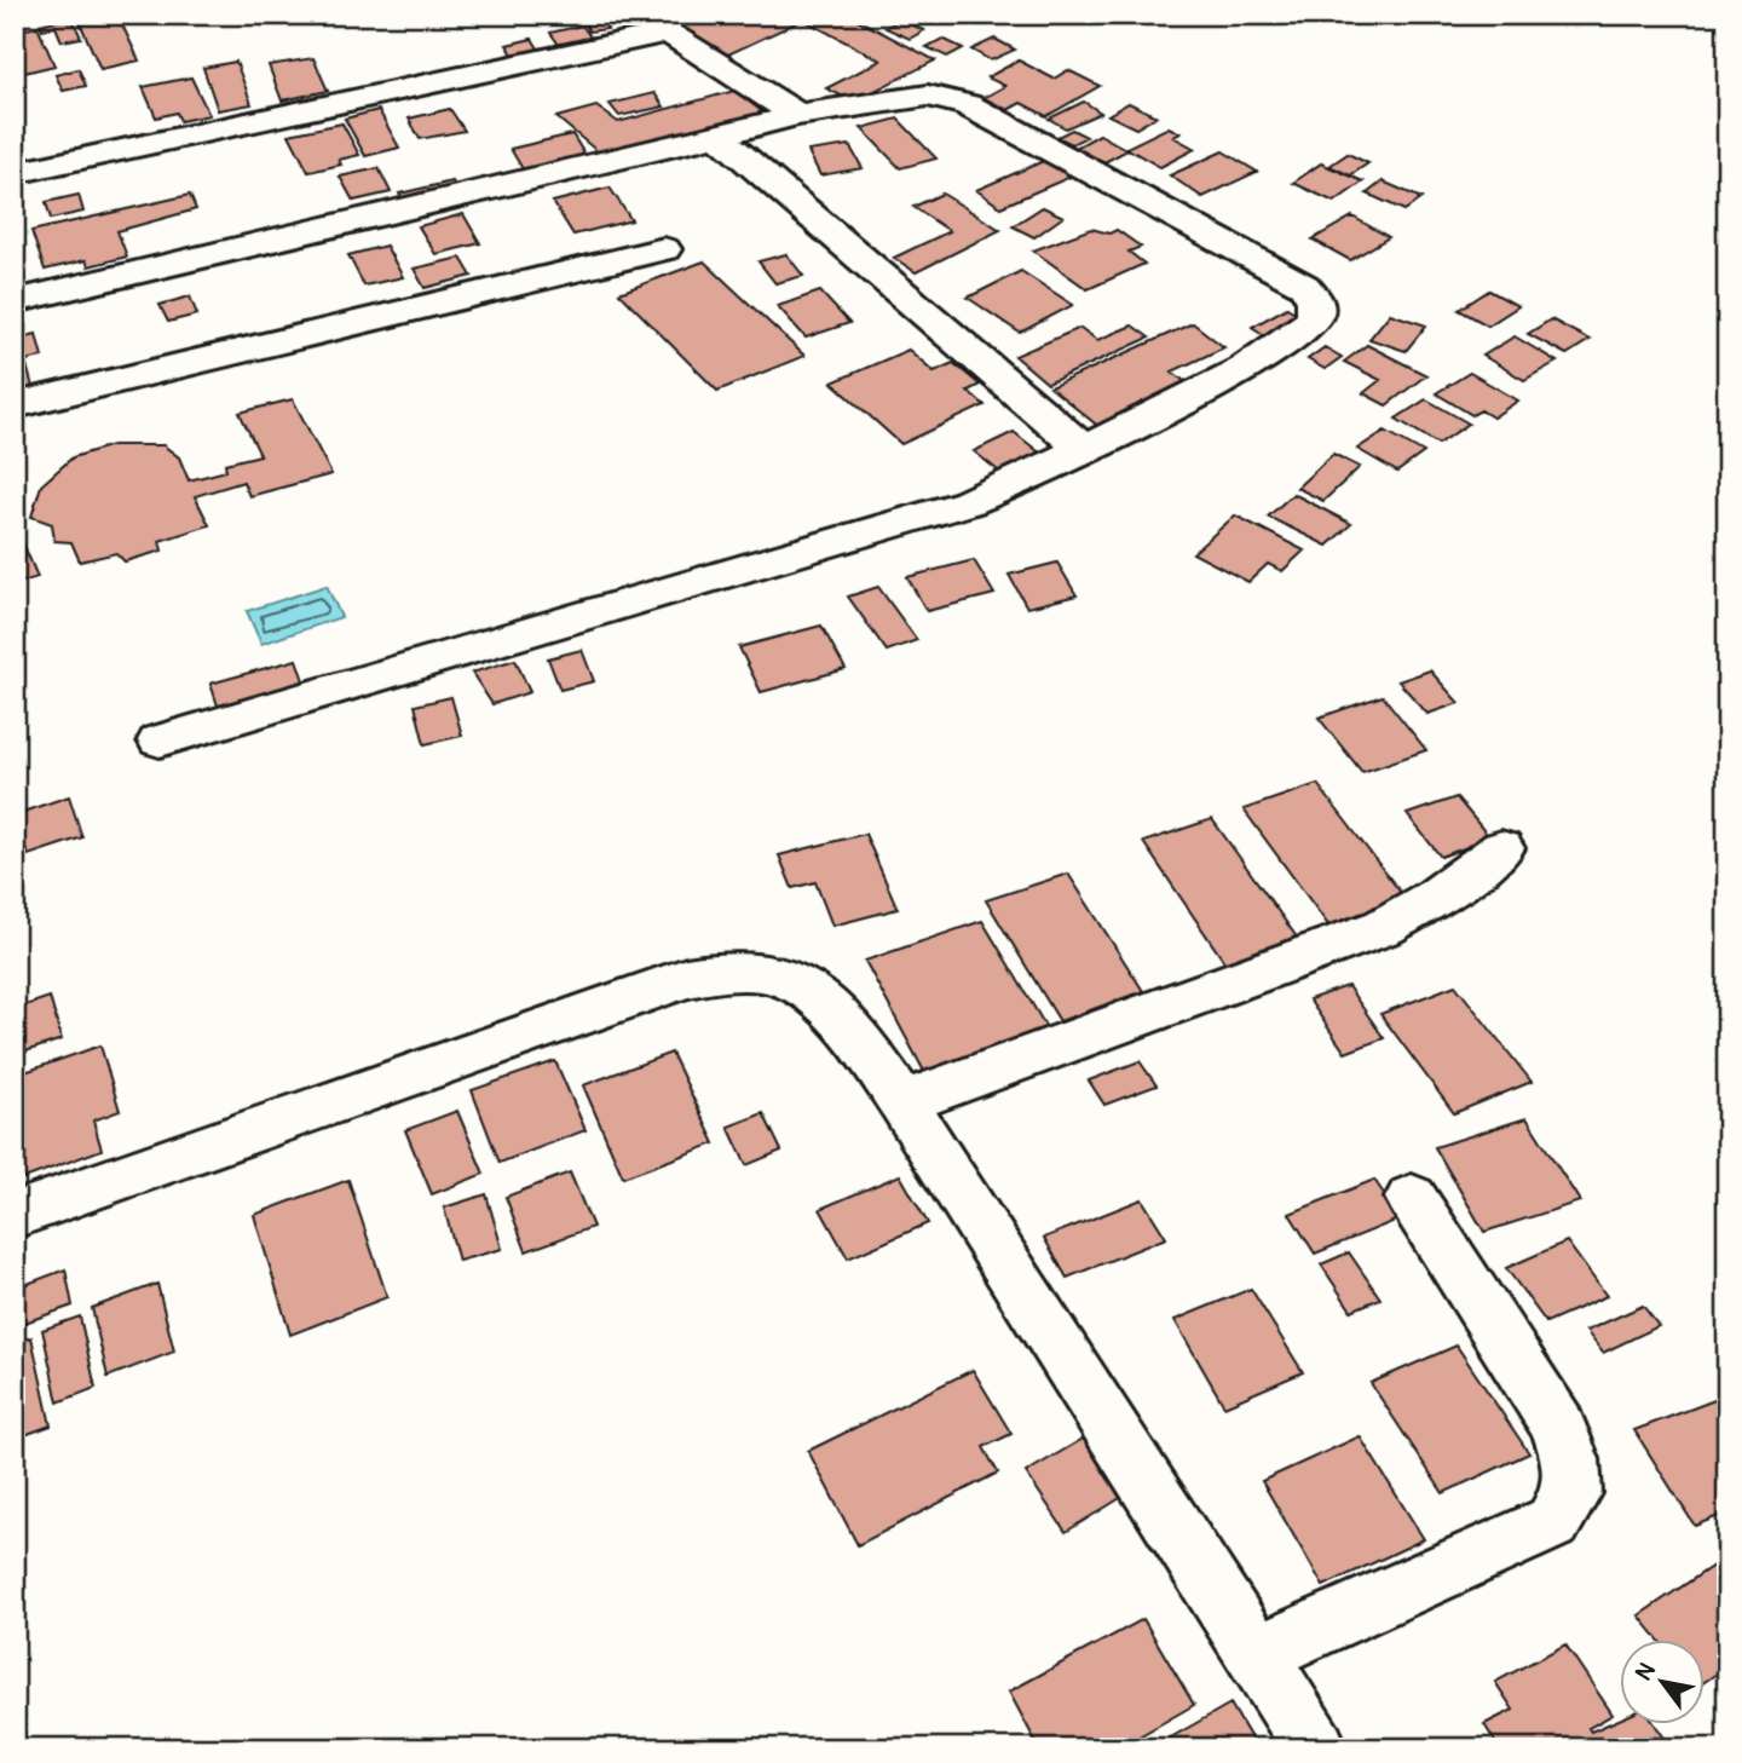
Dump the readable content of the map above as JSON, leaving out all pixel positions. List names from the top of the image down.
{
  "north": "top left"
}
